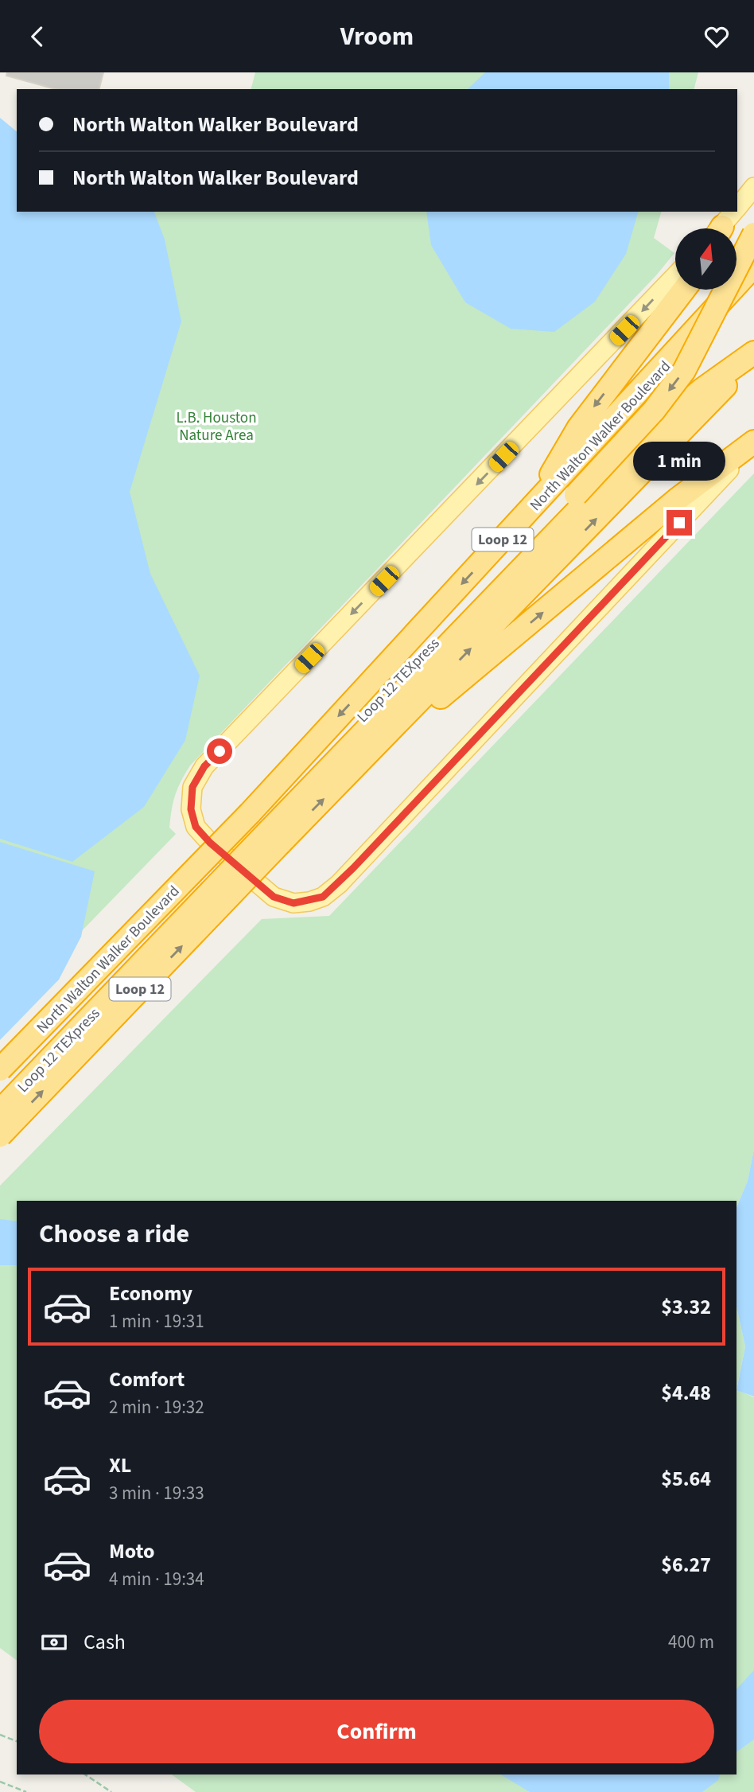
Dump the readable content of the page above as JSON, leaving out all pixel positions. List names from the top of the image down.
{
  "streets": {
    "highway": ["North Walton Walker Boulevard", "Loop 12", "Loop 12 TEXpress"]
  },
  "crossings": [
    ["North Walton Walker Boulevard", "Loop 12 TEXpress"]
  ],
  "parks": ["L.B. Houston Nature Area"],
  "north": "top",
  "page": {
    "header": "Vroom",
    "banner": ["North Walton Walker Boulevard", "North Walton Walker Boulevard"],
    "bubble": "1 min",
    "heading": "Choose a ride",
    "list": [
      {
        "name": "Economy",
        "note": "1 min · 19:31",
        "value": "$3.32"
      },
      {
        "name": "Comfort",
        "note": "2 min · 19:32",
        "value": "$4.48"
      },
      {
        "name": "XL",
        "note": "3 min · 19:33",
        "value": "$5.64"
      },
      {
        "name": "Moto",
        "note": "4 min · 19:34",
        "value": "$6.27"
      }
    ],
    "pay": ["Cash", "400 m"],
    "buttons": "Confirm"
  }
}
